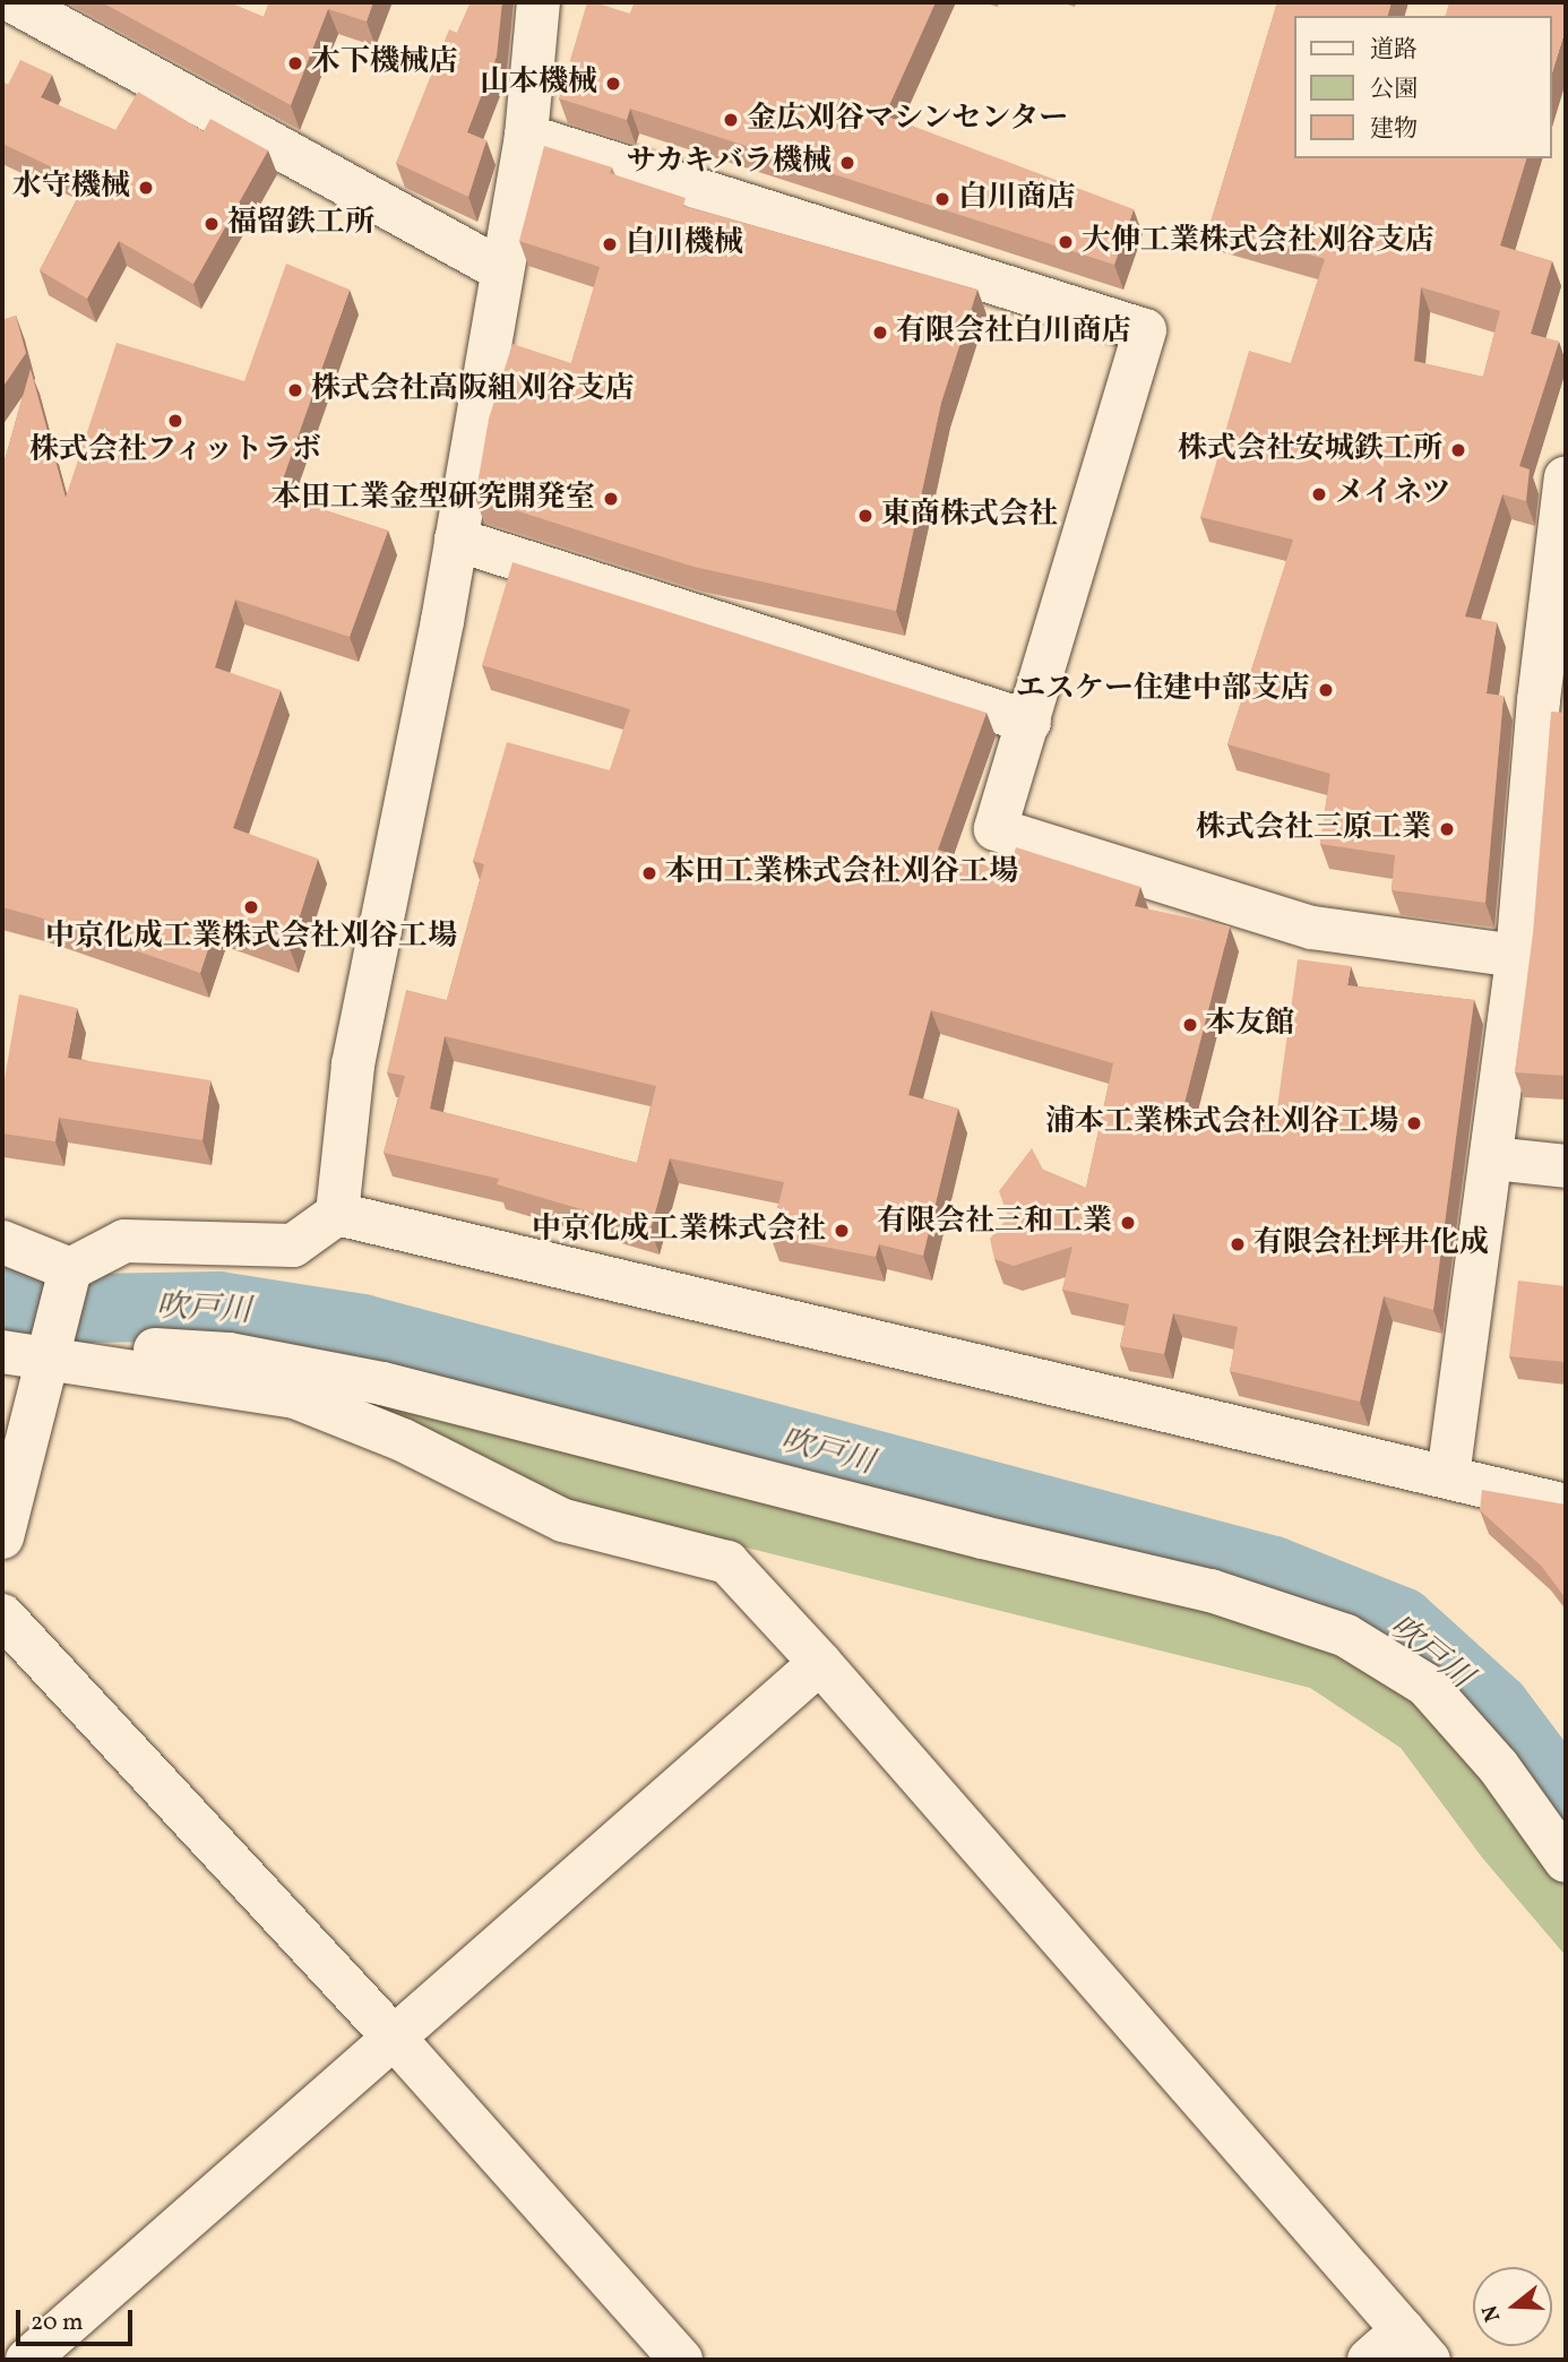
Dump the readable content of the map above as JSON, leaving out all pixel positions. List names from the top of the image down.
{
  "water": ["吹戸川"],
  "places": [
    "木下機械店",
    "山本機械",
    "金広刈谷マシンセンター",
    "サカキバラ機械",
    "水守機械",
    "白川商店",
    "福留鉄工所",
    "大伸工業株式会社刈谷支店",
    "白川機械",
    "有限会社白川商店",
    "株式会社高阪組刈谷支店",
    "株式会社フィットラボ",
    "株式会社安城鉄工所",
    "メイネツ",
    "本田工業金型研究開発室",
    "東商株式会社",
    "エスケー住建中部支店",
    "株式会社三原工業",
    "本田工業株式会社刈谷工場",
    "中京化成工業株式会社刈谷工場",
    "本友館",
    "浦本工業株式会社刈谷工場",
    "有限会社三和工業",
    "中京化成工業株式会社",
    "有限会社坪井化成"
  ],
  "legend": ["道路", "公園", "建物"],
  "scale_bar": "20 m",
  "north": "left"
}
